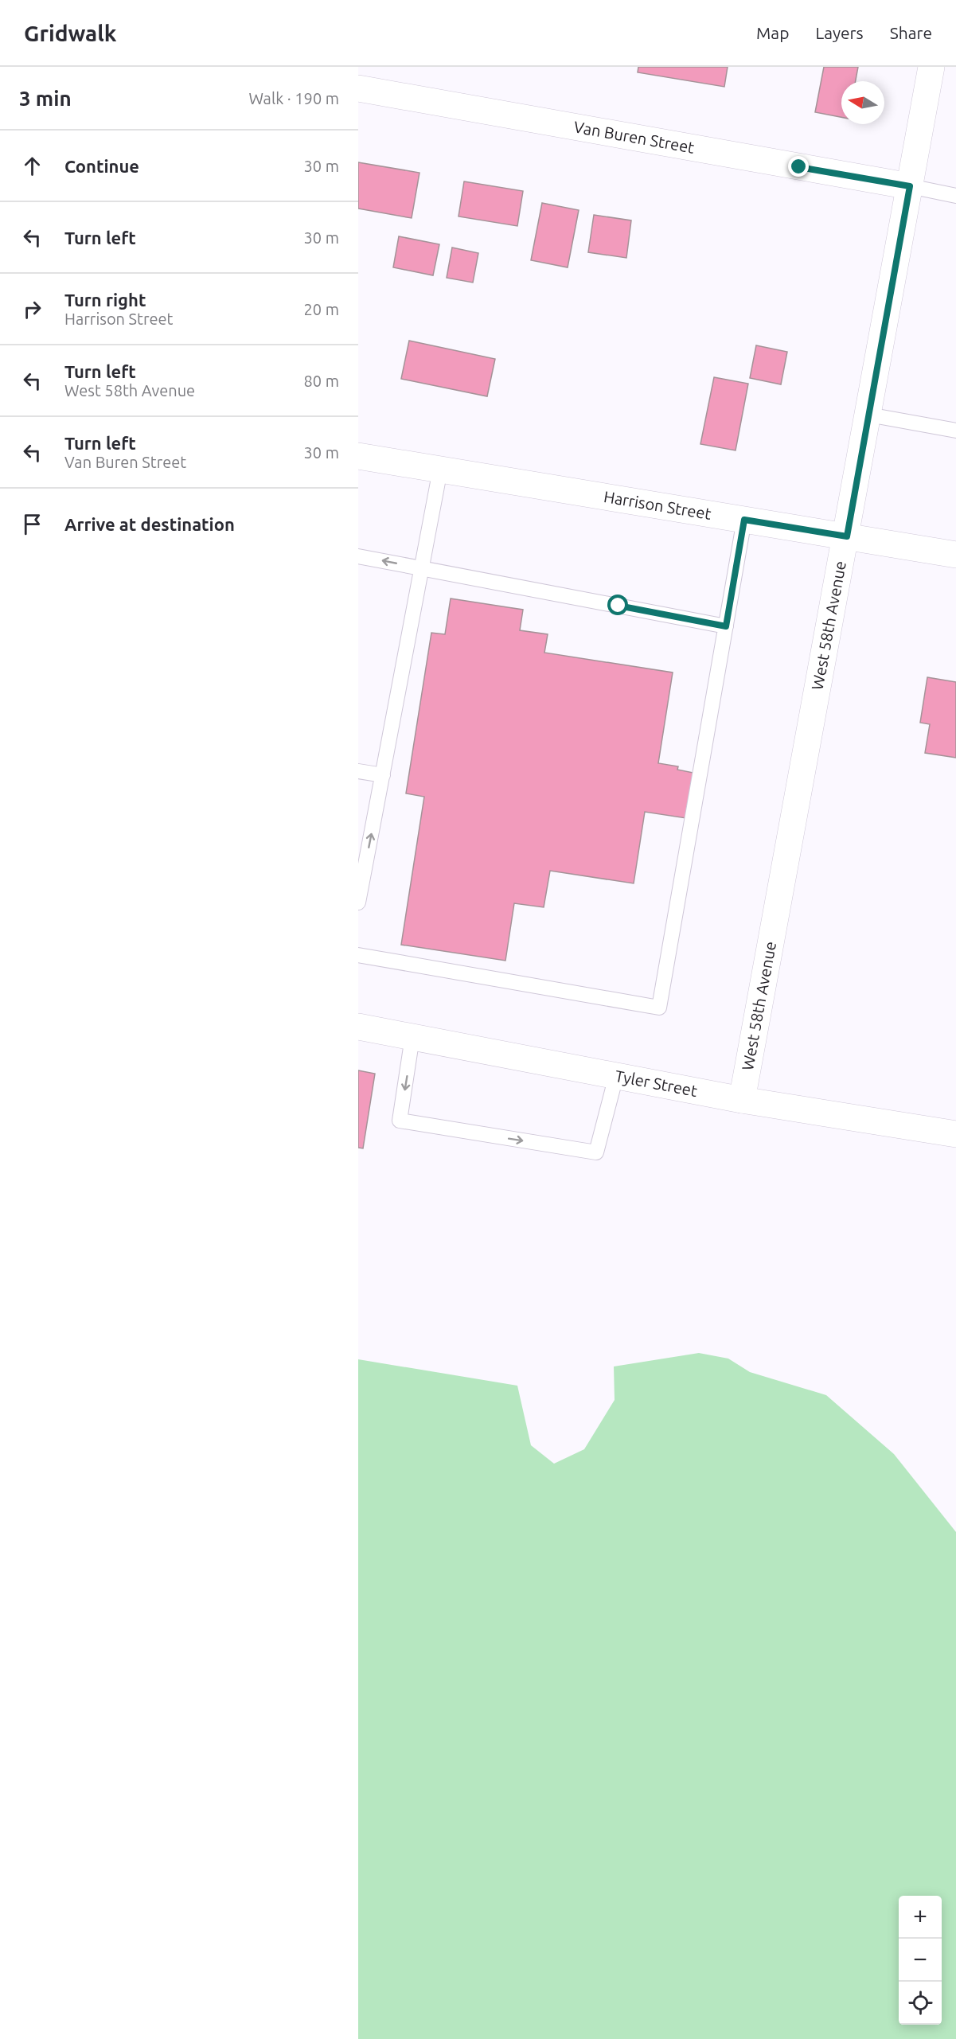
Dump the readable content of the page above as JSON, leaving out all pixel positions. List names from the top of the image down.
{
  "streets": {
    "street": [
      "Van Buren Street",
      "Harrison Street",
      "West 58th Avenue",
      "Tyler Street"
    ]
  },
  "crossings": [
    ["Van Buren Street", "West 58th Avenue"],
    ["Harrison Street", "West 58th Avenue"],
    ["West 58th Avenue", "Tyler Street"]
  ],
  "north": "left",
  "page": {
    "header": "Gridwalk",
    "nav": ["Map", "Layers", "Share"],
    "heading": ["3 min", "Walk · 190 m"],
    "list": [
      ["Continue", "30 m"],
      ["Turn left", "30 m"],
      ["Turn right", "Harrison Street", "20 m"],
      ["Turn left", "West 58th Avenue", "80 m"],
      ["Turn left", "Van Buren Street", "30 m"],
      "Arrive at destination"
    ],
    "map_buttons": ["+", "−"]
  }
}
